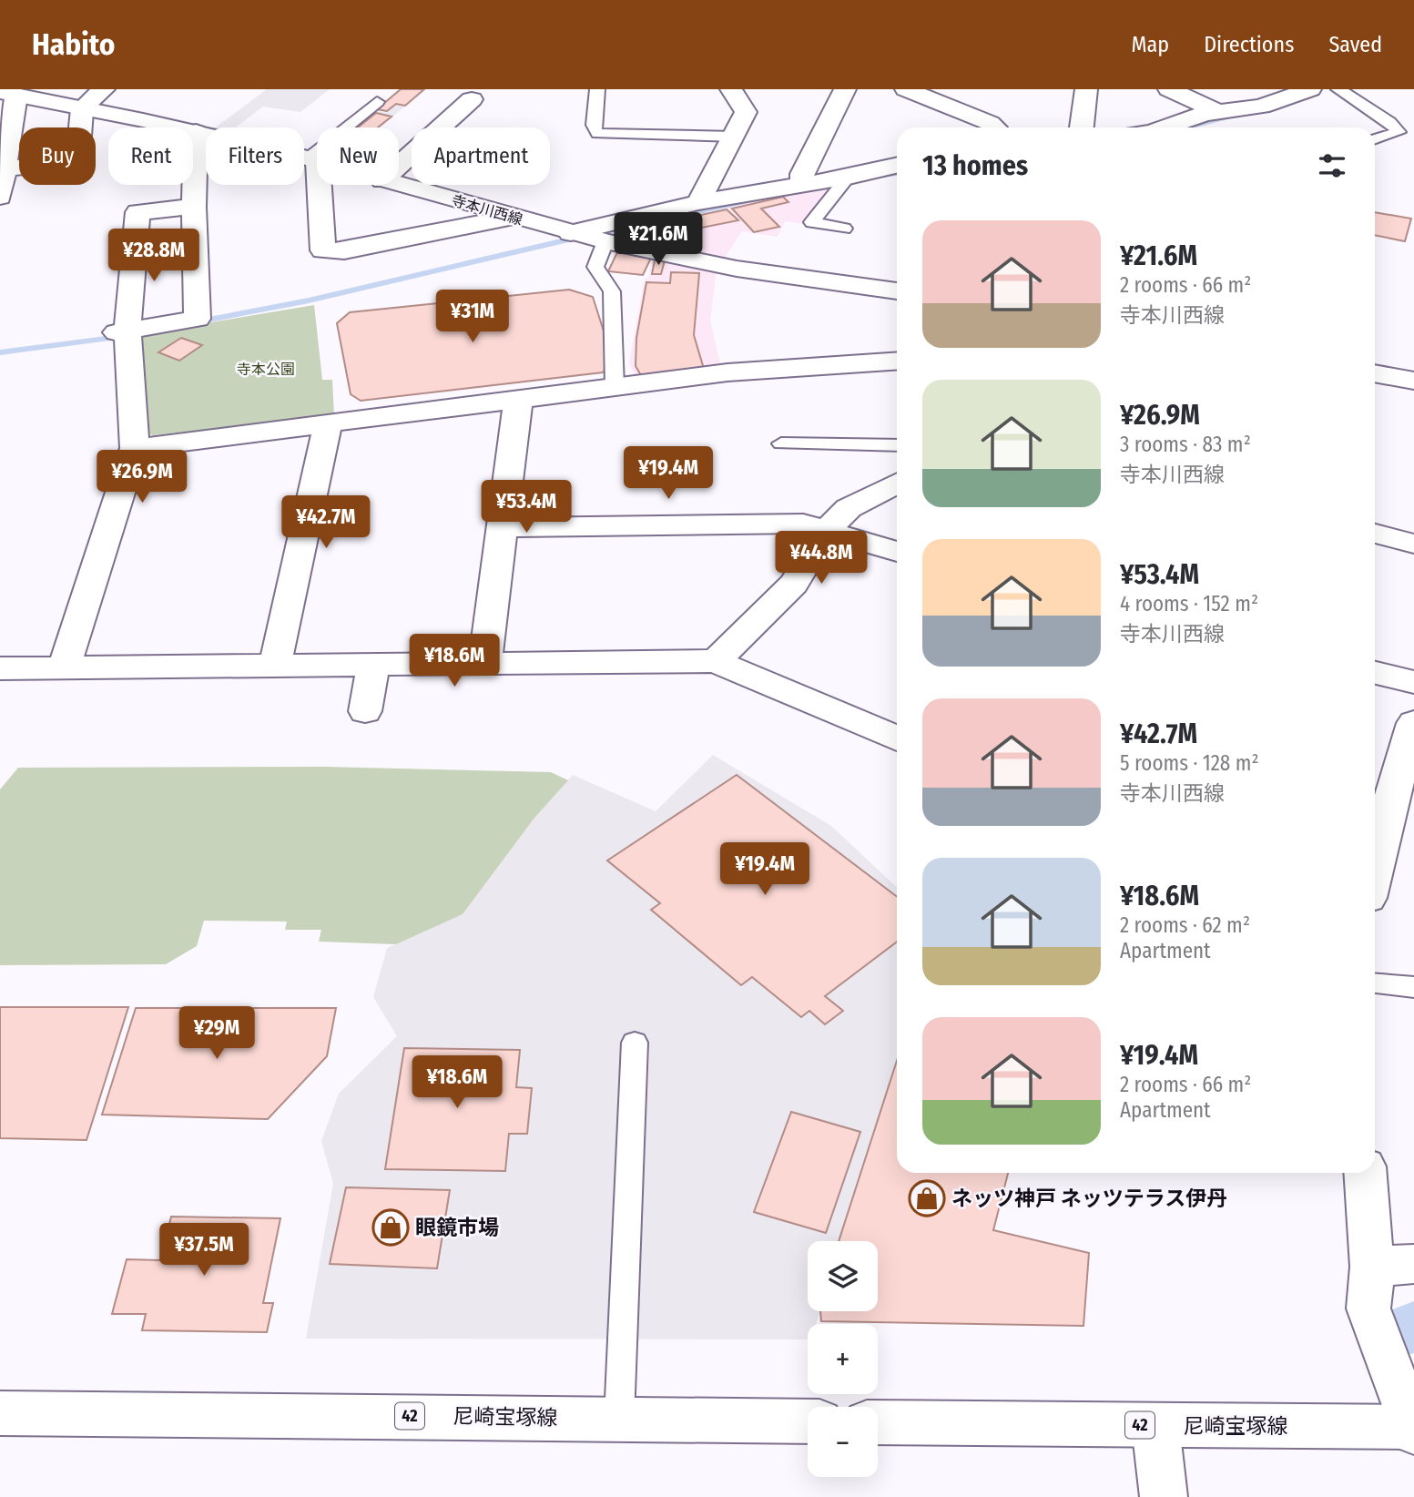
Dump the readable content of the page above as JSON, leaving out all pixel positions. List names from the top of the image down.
{
  "streets": {
    "street": ["寺本川西線", "42", "尼崎宝塚線"]
  },
  "parks": ["寺本公園"],
  "places": {
    "shop": ["ネッツ神戸 ネッツテラス伊丹", "眼鏡市場"]
  },
  "page": {
    "header": "Habito",
    "nav": ["Map", "Directions", "Saved"],
    "chip": [
      "Buy",
      "Rent",
      "Filters",
      "New",
      "Apartment"
    ],
    "heading": "13 homes",
    "list": [
      {
        "name": "¥21.6M",
        "note": "2 rooms · 66 m² · 寺本川西線"
      },
      {
        "name": "¥26.9M",
        "note": "3 rooms · 83 m² · 寺本川西線"
      },
      {
        "name": "¥53.4M",
        "note": "4 rooms · 152 m² · 寺本川西線"
      },
      {
        "name": "¥42.7M",
        "note": "5 rooms · 128 m² · 寺本川西線"
      },
      {
        "name": "¥18.6M",
        "note": "2 rooms · 62 m² · Apartment"
      },
      {
        "name": "¥19.4M",
        "note": "2 rooms · 66 m² · Apartment"
      }
    ],
    "price": [
      "¥21.6M",
      "¥28.8M",
      "¥31M",
      "¥19.4M",
      "¥26.9M",
      "¥53.4M",
      "¥42.7M",
      "¥44.8M",
      "¥18.6M",
      "¥19.4M",
      "¥29M",
      "¥18.6M",
      "¥37.5M"
    ],
    "map_buttons": ["+", "−"]
  }
}
